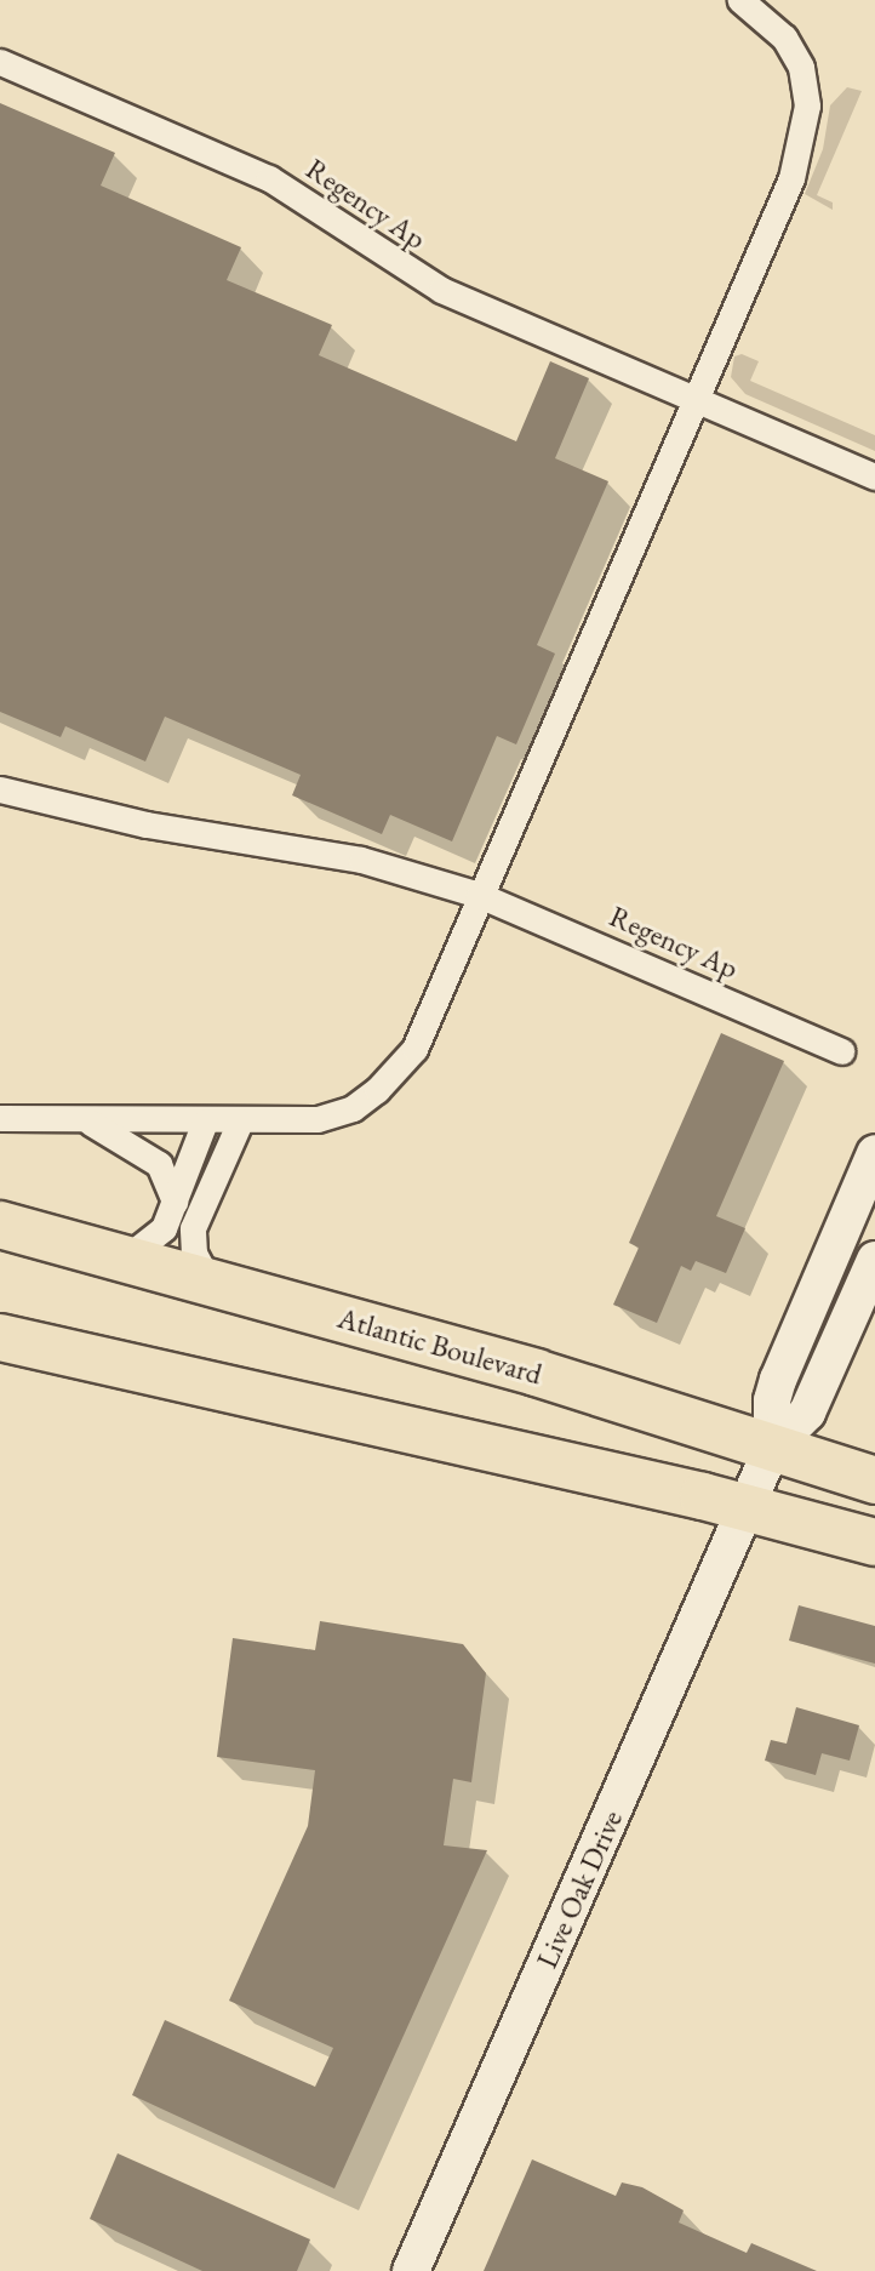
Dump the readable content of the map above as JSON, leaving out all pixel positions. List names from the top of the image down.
{
  "streets": {
    "highway": ["Atlantic Boulevard"],
    "main road": ["Live Oak Drive"],
    "street": ["Regency Ap"]
  },
  "crossings": [
    ["Atlantic Boulevard", "Live Oak Drive"]
  ]
}
